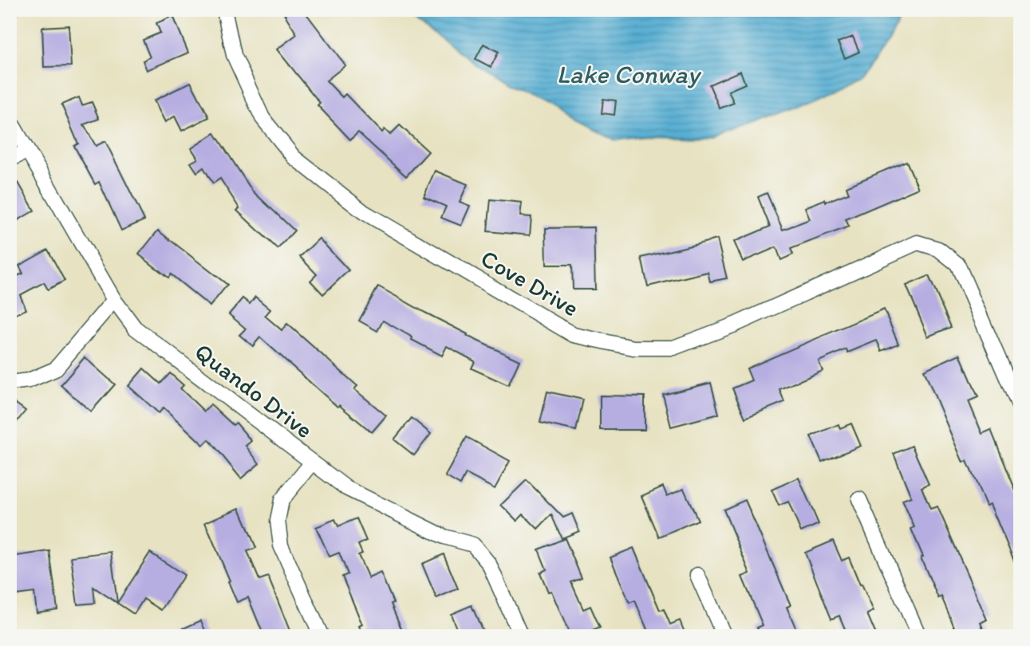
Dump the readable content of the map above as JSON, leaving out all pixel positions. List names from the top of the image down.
{
  "streets": {
    "street": ["Cove Drive", "Quando Drive"]
  },
  "water": ["Lake Conway"]
}
